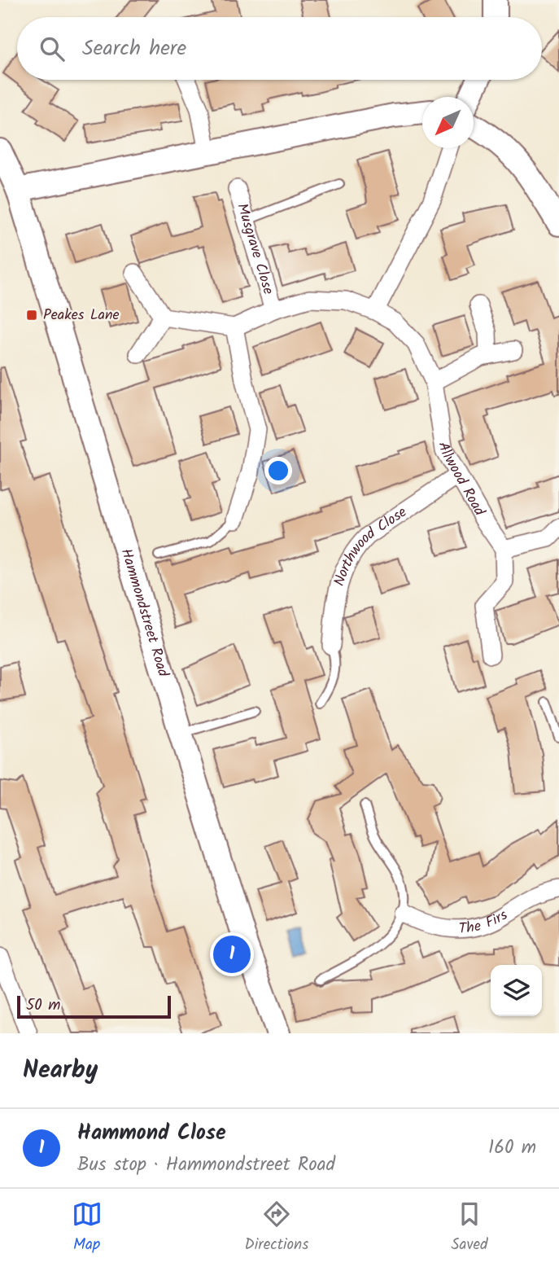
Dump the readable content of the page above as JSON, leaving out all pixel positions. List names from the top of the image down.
{
  "streets": {
    "street": [
      "Musgrave Close",
      "Allwood Road",
      "Northwood Close",
      "Hammondstreet Road",
      "The Firs"
    ]
  },
  "crossings": [
    ["Musgrave Close", "Allwood Road"],
    ["Allwood Road", "Northwood Close"]
  ],
  "places": {
    "transit": ["Peakes Lane"]
  },
  "scale_bar": "50 m",
  "north": "bottom left",
  "page": {
    "search": "Search here",
    "pins": "1",
    "scale": "50 m",
    "heading": "Nearby",
    "list": [
      {
        "mark": "1",
        "name": "Hammond Close",
        "note": "Bus stop · Hammondstreet Road",
        "value": "160 m"
      }
    ],
    "nav": ["Map", "Directions", "Saved"]
  }
}
